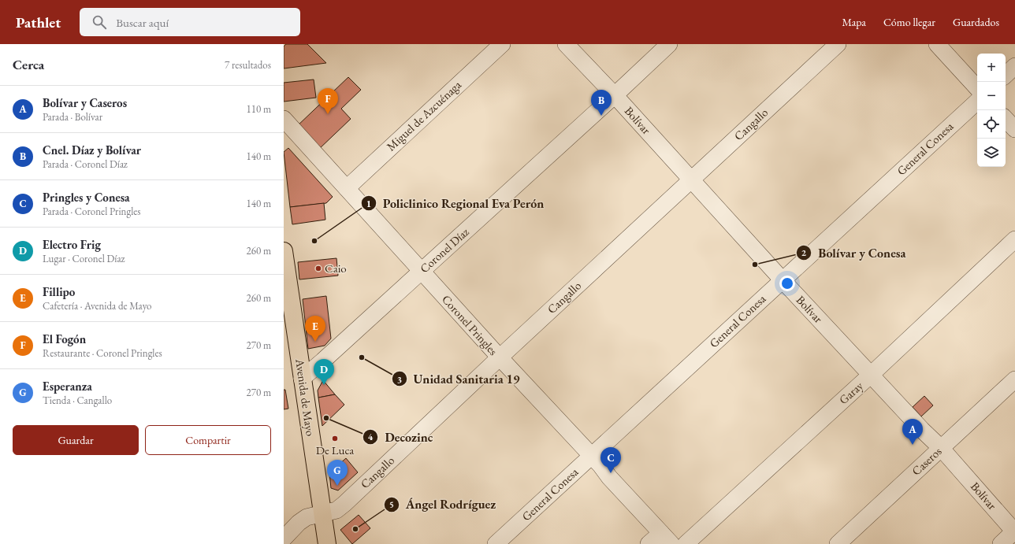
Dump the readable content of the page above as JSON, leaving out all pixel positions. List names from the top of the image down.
{
  "streets": {
    "main road": ["Avenida de Mayo"],
    "street": [
      "Miguel de Azcuénaga",
      "Bolívar",
      "Cangallo",
      "General Conesa",
      "Coronel Díaz",
      "Coronel Pringles",
      "Garay",
      "Caseros"
    ]
  },
  "crossings": [
    ["Miguel de Azcuénaga", "Coronel Pringles"],
    ["Bolívar", "Cangallo"],
    ["Bolívar", "General Conesa"],
    ["Bolívar", "Coronel Díaz"],
    ["Bolívar", "Garay"],
    ["Bolívar", "Caseros"],
    ["Cangallo", "Coronel Pringles"],
    ["Cangallo", "Avenida de Mayo"],
    ["General Conesa", "Coronel Pringles"],
    ["Coronel Díaz", "Coronel Pringles"],
    ["Coronel Díaz", "Avenida de Mayo"]
  ],
  "places": [
    "Policlinico Regional Eva Perón",
    "Bolívar y Conesa",
    "Caio",
    "Unidad Sanitaria 19",
    "Decozinc",
    "De Luca",
    "Ángel Rodríguez"
  ],
  "page": {
    "header": "Pathlet",
    "search": "Buscar aquí",
    "nav": ["Mapa", "Cómo llegar", "Guardados"],
    "heading": ["Cerca", "7 resultados"],
    "map_buttons": ["+", "−"],
    "list": [
      {
        "mark": "A",
        "name": "Bolívar y Caseros",
        "note": "Parada · Bolívar",
        "value": "110 m"
      },
      {
        "mark": "B",
        "name": "Cnel. Díaz y Bolívar",
        "note": "Parada · Coronel Díaz",
        "value": "140 m"
      },
      {
        "mark": "C",
        "name": "Pringles y Conesa",
        "note": "Parada · Coronel Pringles",
        "value": "140 m"
      },
      {
        "mark": "D",
        "name": "Electro Frig",
        "note": "Lugar · Coronel Díaz",
        "value": "260 m"
      },
      {
        "mark": "E",
        "name": "Fillipo",
        "note": "Cafetería · Avenida de Mayo",
        "value": "260 m"
      },
      {
        "mark": "F",
        "name": "El Fogón",
        "note": "Restaurante · Coronel Pringles",
        "value": "270 m"
      },
      {
        "mark": "G",
        "name": "Esperanza",
        "note": "Tienda · Cangallo",
        "value": "270 m"
      }
    ],
    "pins": [
      "F",
      "B",
      "E",
      "D",
      "A",
      "C",
      "G"
    ],
    "buttons": ["Guardar", "Compartir"]
  }
}
